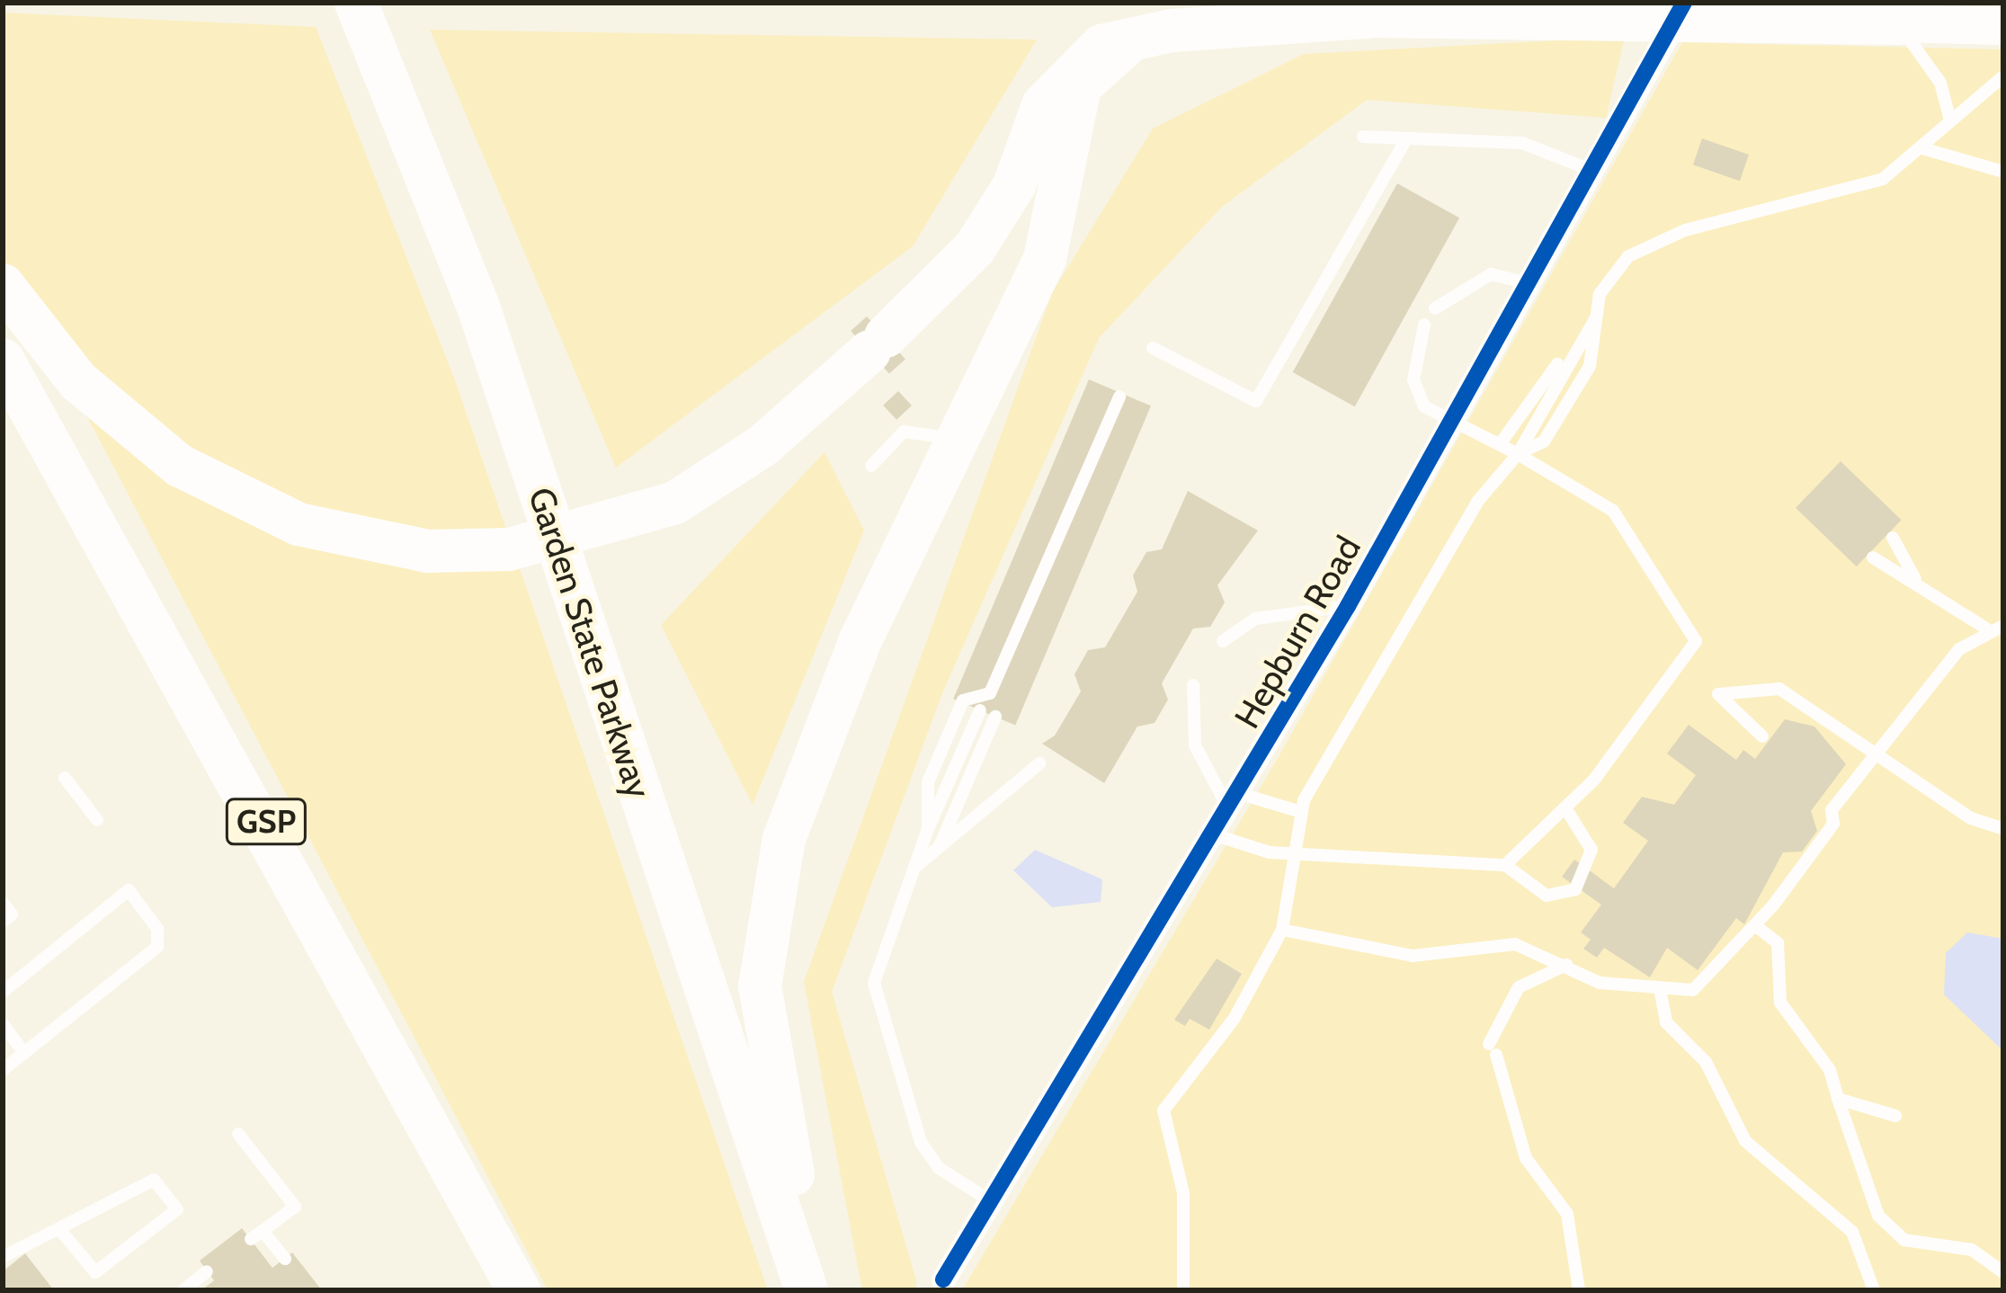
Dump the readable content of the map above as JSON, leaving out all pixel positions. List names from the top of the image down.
{
  "streets": {
    "highway": ["Garden State Parkway", "GSP"],
    "street": ["Hepburn Road"]
  }
}
